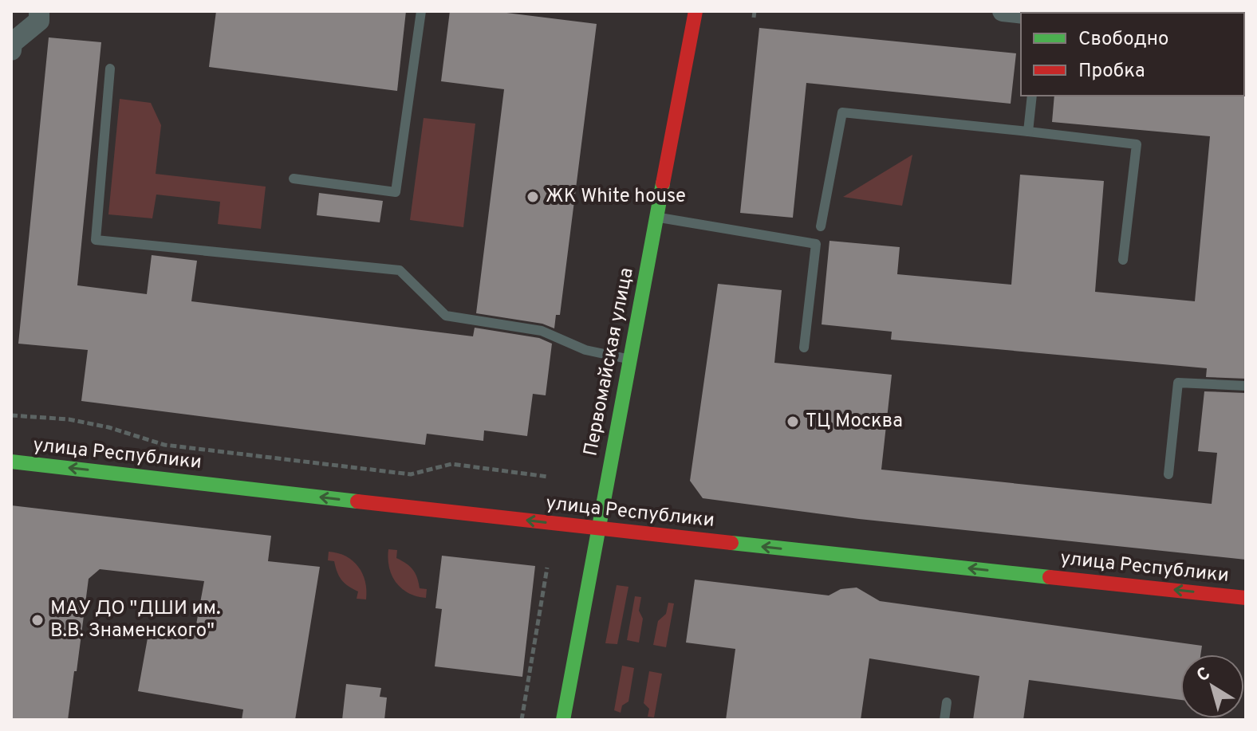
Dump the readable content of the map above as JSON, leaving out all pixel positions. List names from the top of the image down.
{
  "streets": {
    "main road": ["Первомайская улица", "улица Республики"]
  },
  "crossings": [
    ["Первомайская улица", "улица Республики"]
  ],
  "one_way": ["улица Республики"],
  "places": ["ЖК White house", "ТЦ Москва", "МАУ ДО \"ДШИ им. В.В. Знаменского\""],
  "legend": ["Свободно", "Пробка"],
  "north": "top left"
}
